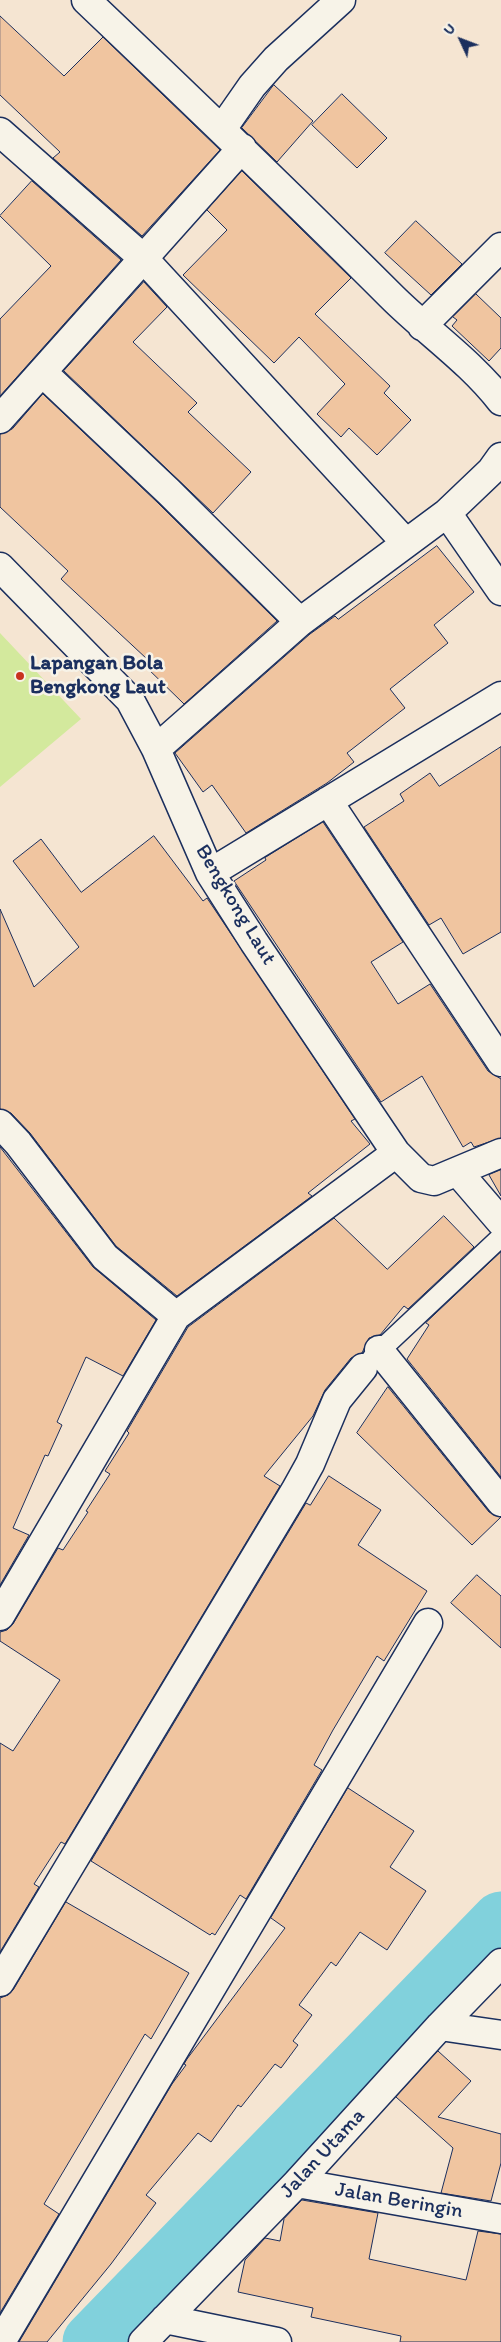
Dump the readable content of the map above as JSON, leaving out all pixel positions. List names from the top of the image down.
{
  "streets": {
    "street": ["Bengkong Laut", "Jalan Utama", "Jalan Beringin"]
  },
  "crossings": [
    ["Jalan Utama", "Jalan Beringin"]
  ],
  "places": ["Lapangan Bola Bengkong Laut"],
  "north": "top left"
}
